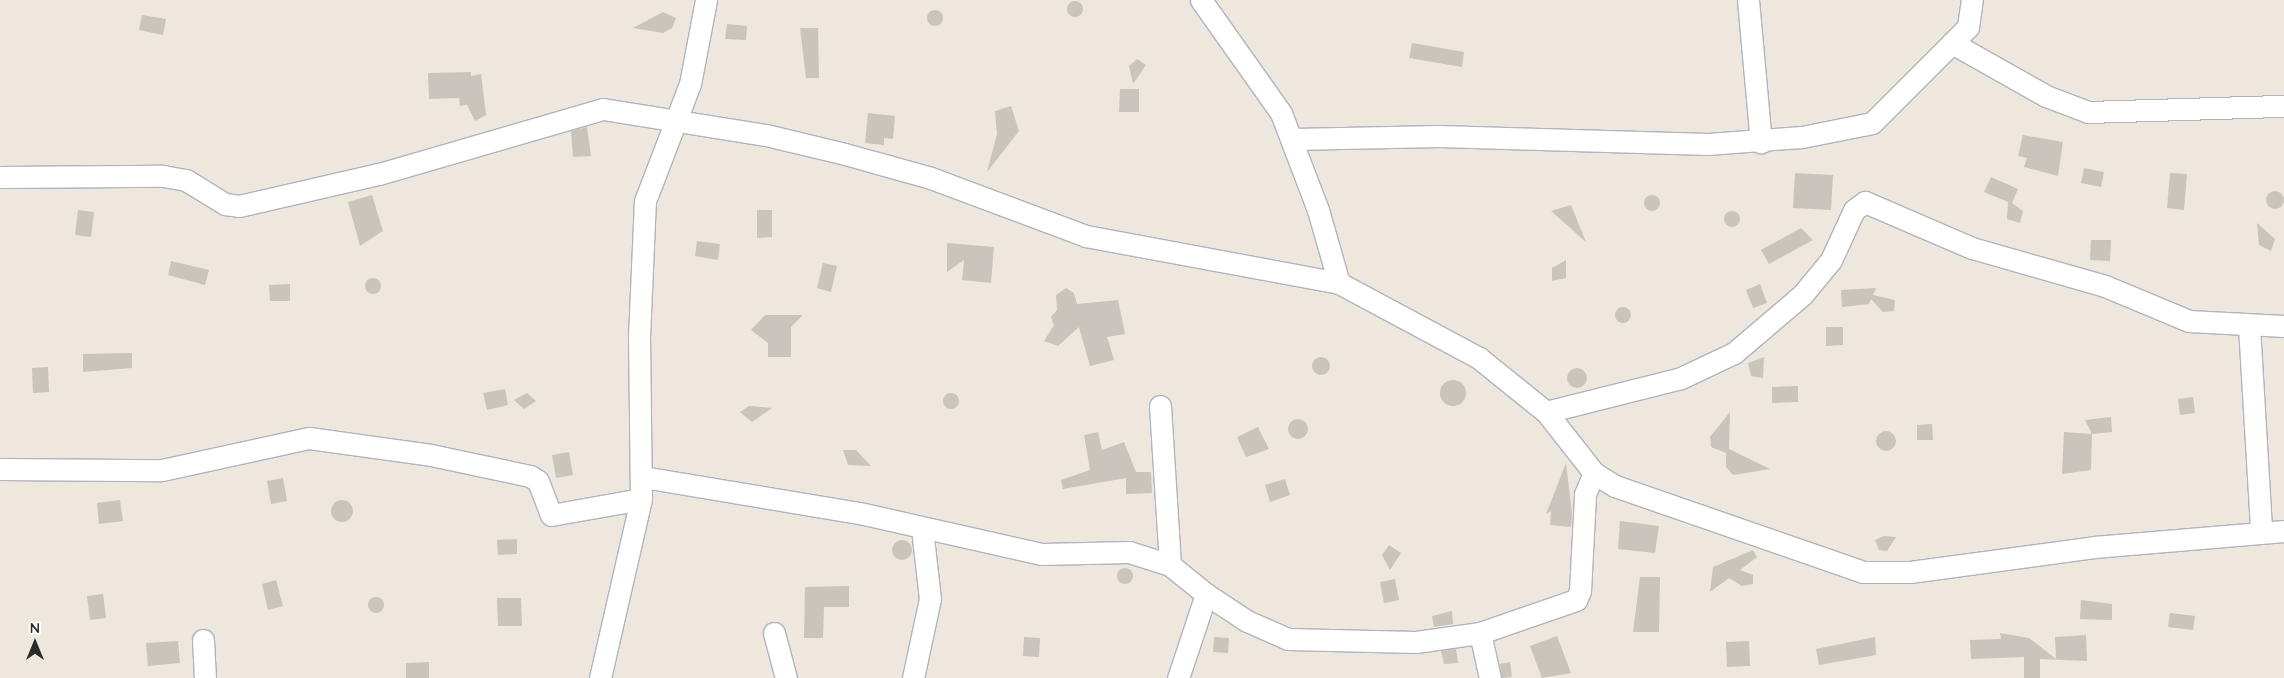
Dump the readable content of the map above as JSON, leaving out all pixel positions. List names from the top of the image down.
{
  "north": "top"
}
